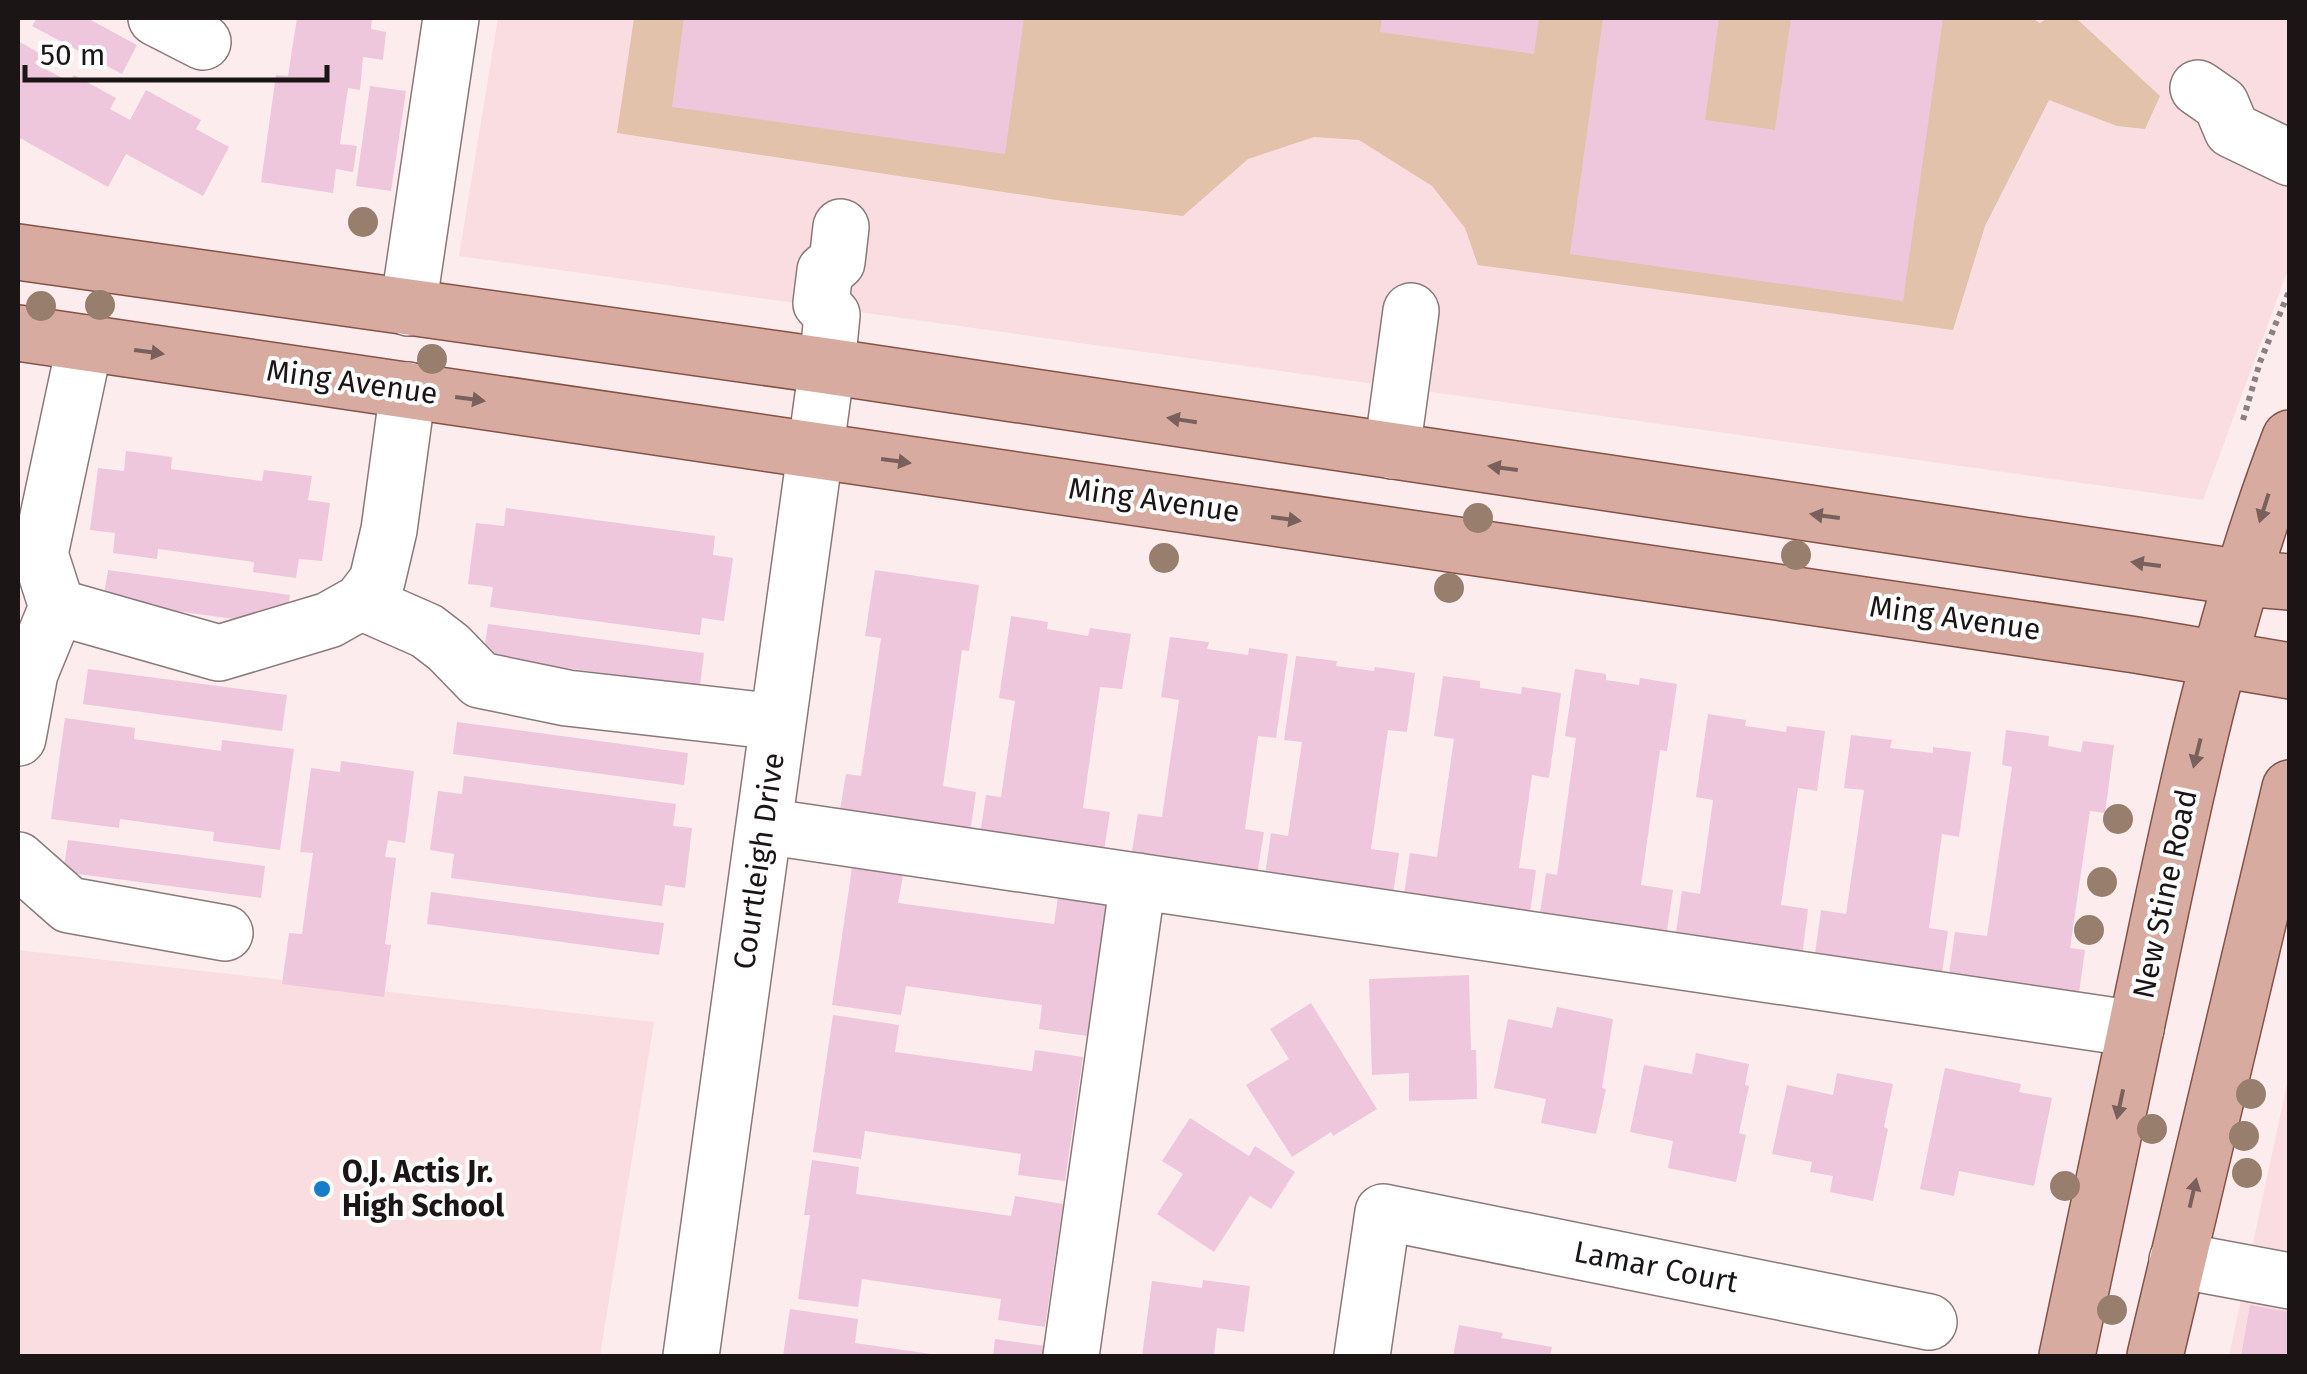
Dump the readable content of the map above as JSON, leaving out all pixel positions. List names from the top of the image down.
{
  "streets": {
    "main road": ["Ming Avenue", "New Stine Road"],
    "street": ["Courtleigh Drive", "Lamar Court"]
  },
  "crossings": [
    ["Ming Avenue", "Courtleigh Drive"],
    ["Ming Avenue", "New Stine Road"]
  ],
  "places": ["O.J. Actis Jr. High School"],
  "scale_bar": "50 m"
}
